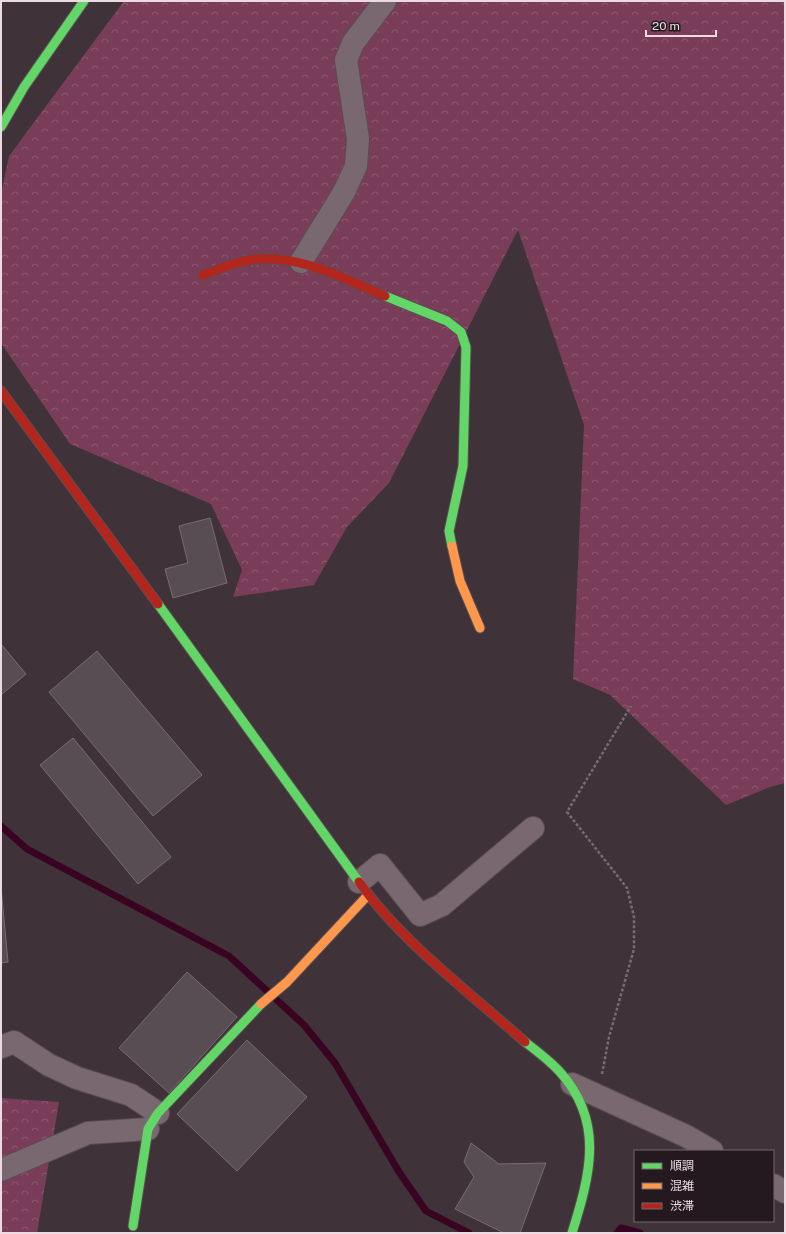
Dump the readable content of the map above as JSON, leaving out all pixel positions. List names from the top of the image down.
{
  "legend": ["順調", "混雑", "渋滞"],
  "scale_bar": "20 m"
}
